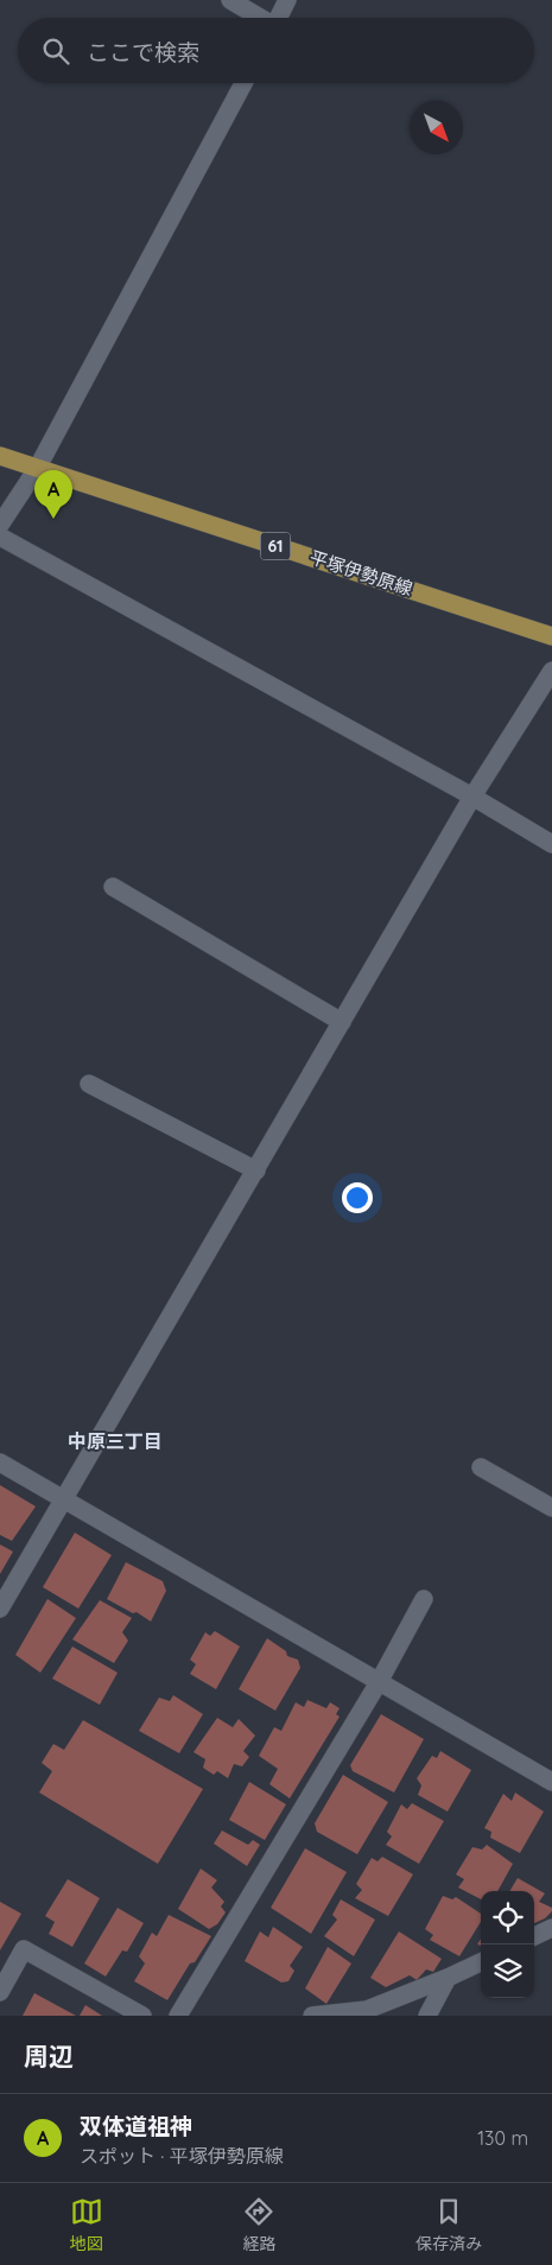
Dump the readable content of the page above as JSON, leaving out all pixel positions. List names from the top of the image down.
{
  "streets": {
    "main road": ["61", "平塚伊勢原線"]
  },
  "districts": ["中原三丁目"],
  "north": "bottom right",
  "page": {
    "search": "ここで検索",
    "pins": "A",
    "heading": "周辺",
    "list": [
      {
        "mark": "A",
        "name": "双体道祖神",
        "note": "スポット · 平塚伊勢原線",
        "value": "130 m"
      }
    ],
    "nav": ["地図", "経路", "保存済み"]
  }
}
